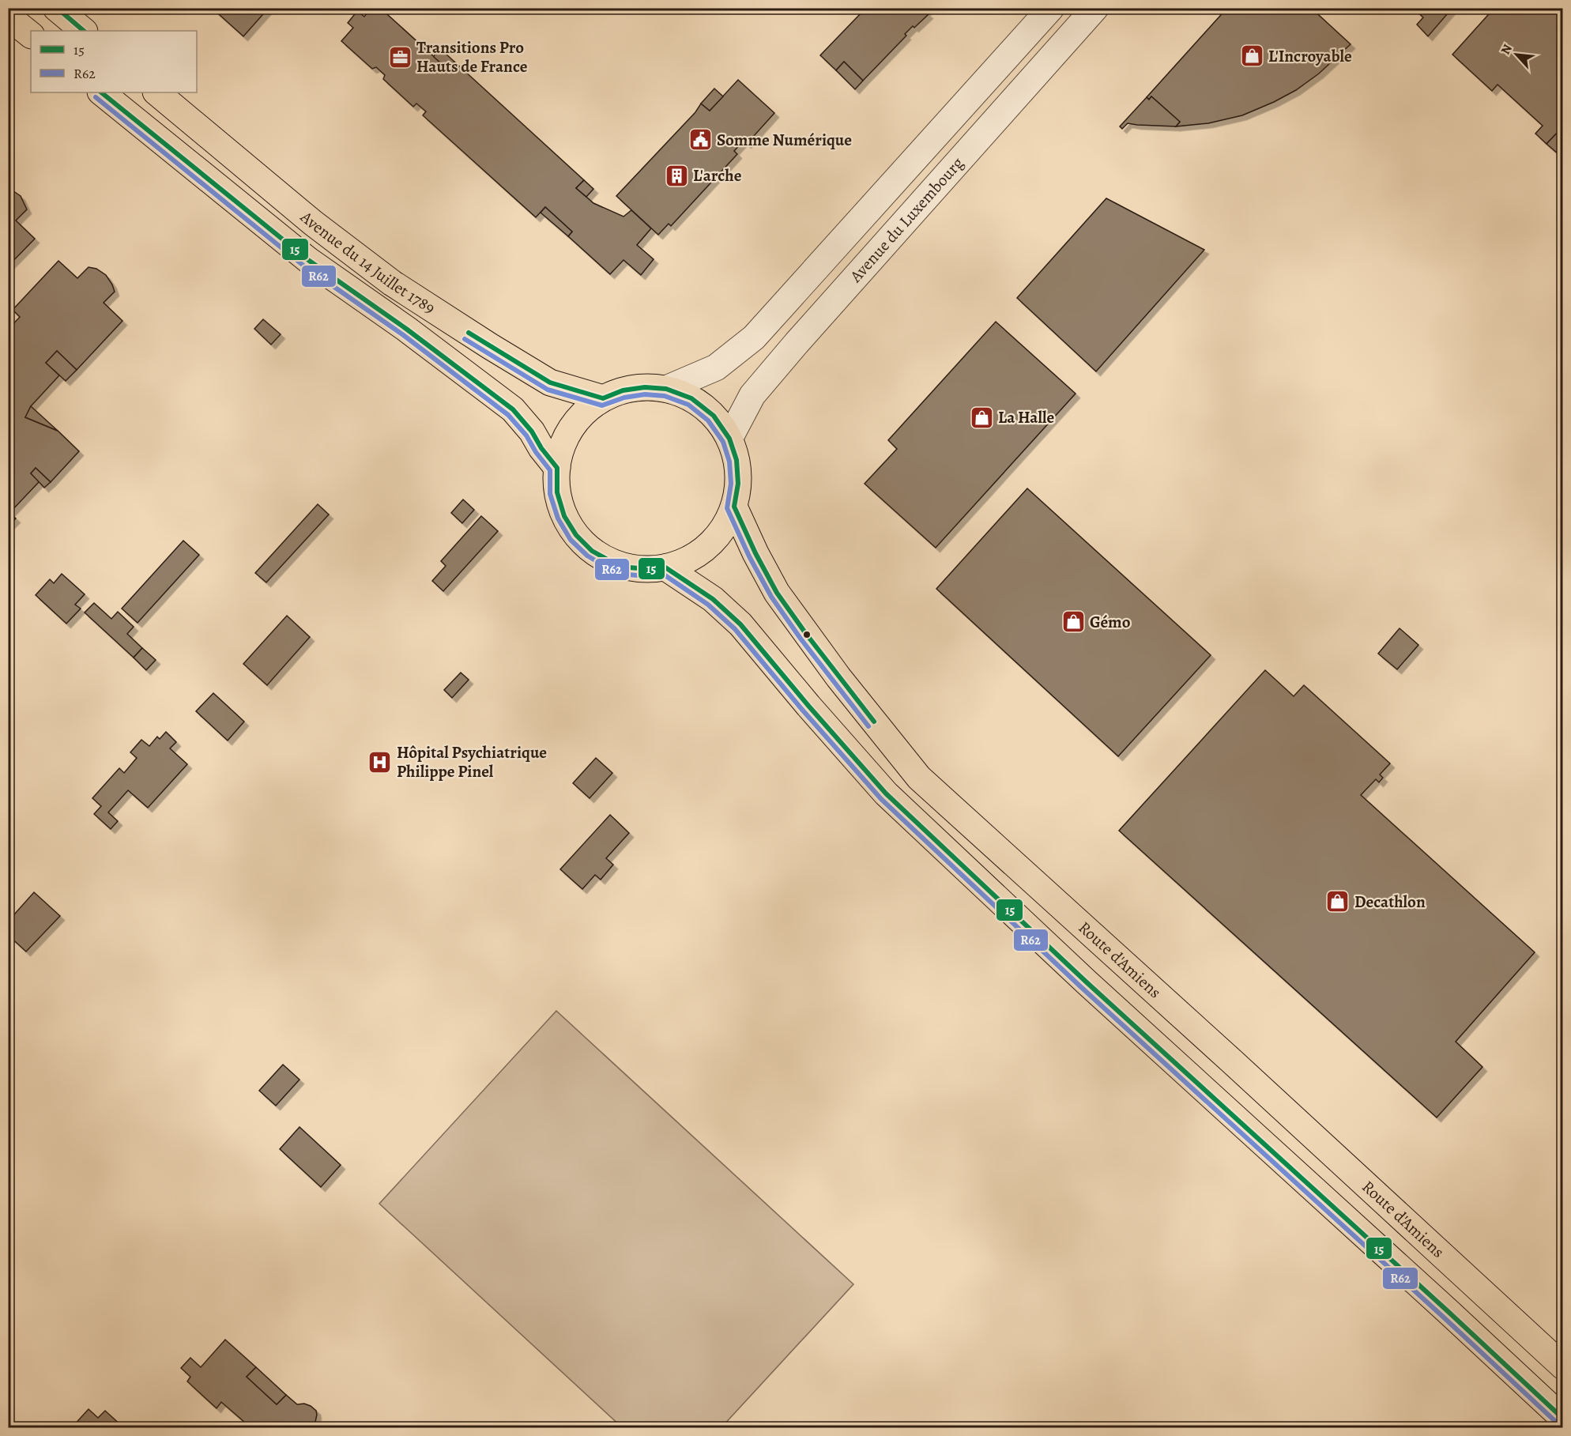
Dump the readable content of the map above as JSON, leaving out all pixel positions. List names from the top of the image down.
{
  "streets": {
    "main road": ["Avenue du 14 Juillet 1789", "Route d'Amiens"],
    "street": ["Avenue du Luxembourg"]
  },
  "places": {
    "shop": [
      "L'Incroyable",
      "La Halle",
      "Gémo",
      "Decathlon"
    ],
    "office": ["Transitions Pro Hauts de France"],
    "public building": ["Somme Numérique"],
    "building": ["L'arche"],
    "hospital": ["Hôpital Psychiatrique Philippe Pinel"]
  },
  "lines": ["transit line 15", "transit line R62"],
  "legend": ["15", "R62"],
  "north": "top left"
}
